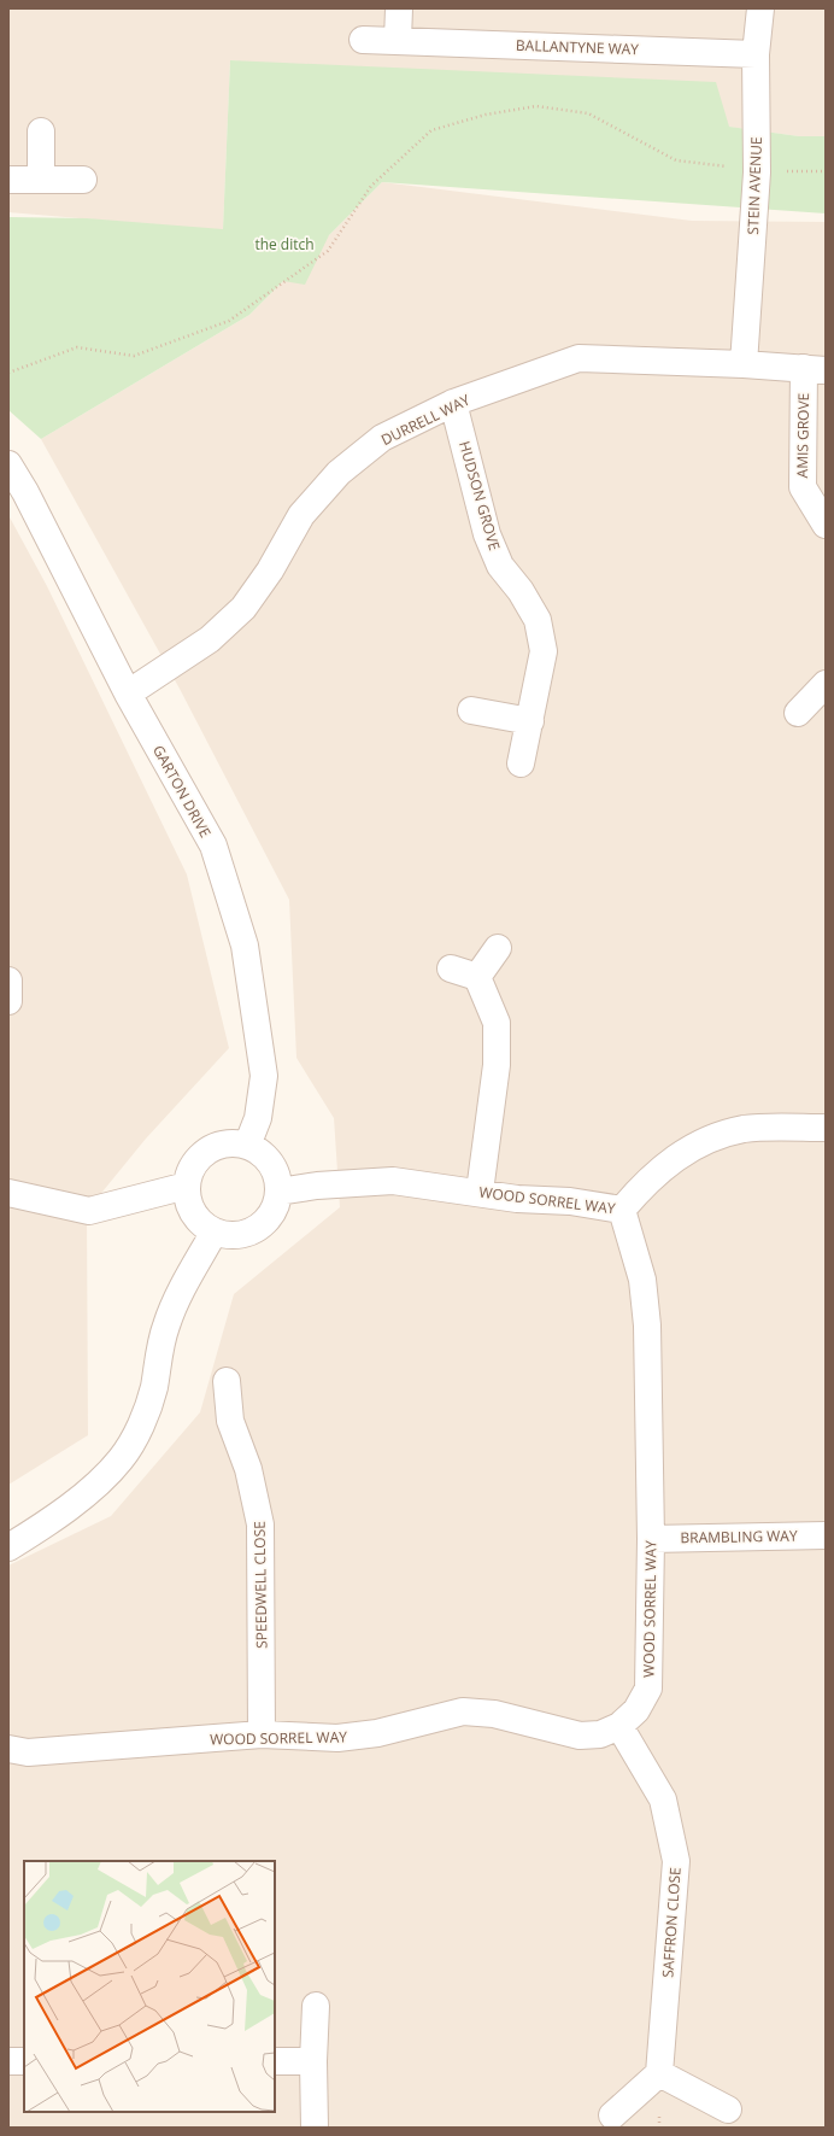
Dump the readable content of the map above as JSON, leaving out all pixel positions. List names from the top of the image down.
{
  "streets": {
    "street": [
      "BALLANTYNE WAY",
      "STEIN AVENUE",
      "DURRELL WAY",
      "AMIS GROVE",
      "HUDSON GROVE",
      "GARTON DRIVE",
      "WOOD SORREL WAY",
      "BRAMBLING WAY",
      "SPEEDWELL CLOSE",
      "SAFFRON CLOSE"
    ]
  },
  "crossings": [
    ["BALLANTYNE WAY", "STEIN AVENUE"],
    ["STEIN AVENUE", "DURRELL WAY"],
    ["DURRELL WAY", "AMIS GROVE"],
    ["DURRELL WAY", "HUDSON GROVE"],
    ["DURRELL WAY", "GARTON DRIVE"],
    ["GARTON DRIVE", "WOOD SORREL WAY"],
    ["WOOD SORREL WAY", "BRAMBLING WAY"],
    ["WOOD SORREL WAY", "SPEEDWELL CLOSE"],
    ["WOOD SORREL WAY", "SAFFRON CLOSE"]
  ],
  "parks": ["the ditch"]
}
